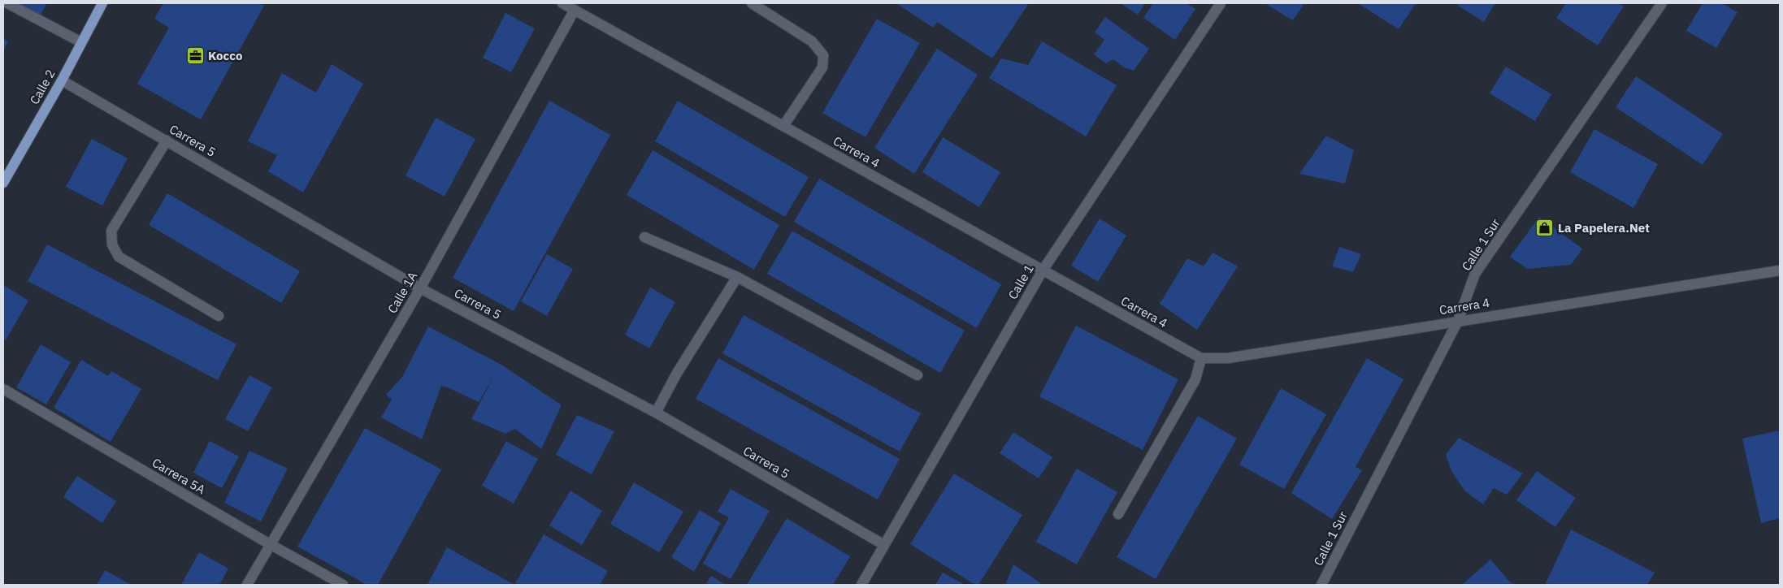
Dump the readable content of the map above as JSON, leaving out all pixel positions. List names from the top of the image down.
{
  "streets": {
    "main road": ["Calle 2"],
    "street": [
      "Carrera 5",
      "Carrera 4",
      "Calle 1 Sur",
      "Calle 1",
      "Calle 1A",
      "Carrera 5A"
    ]
  },
  "crossings": [
    ["Calle 2", "Carrera 5"],
    ["Carrera 5", "Calle 1"],
    ["Carrera 5", "Calle 1A"],
    ["Carrera 4", "Calle 1 Sur"],
    ["Carrera 4", "Calle 1"],
    ["Carrera 4", "Calle 1A"],
    ["Calle 1A", "Carrera 5A"]
  ],
  "places": {
    "office": ["Kocco"],
    "shop": ["La Papelera.Net"]
  }
}
